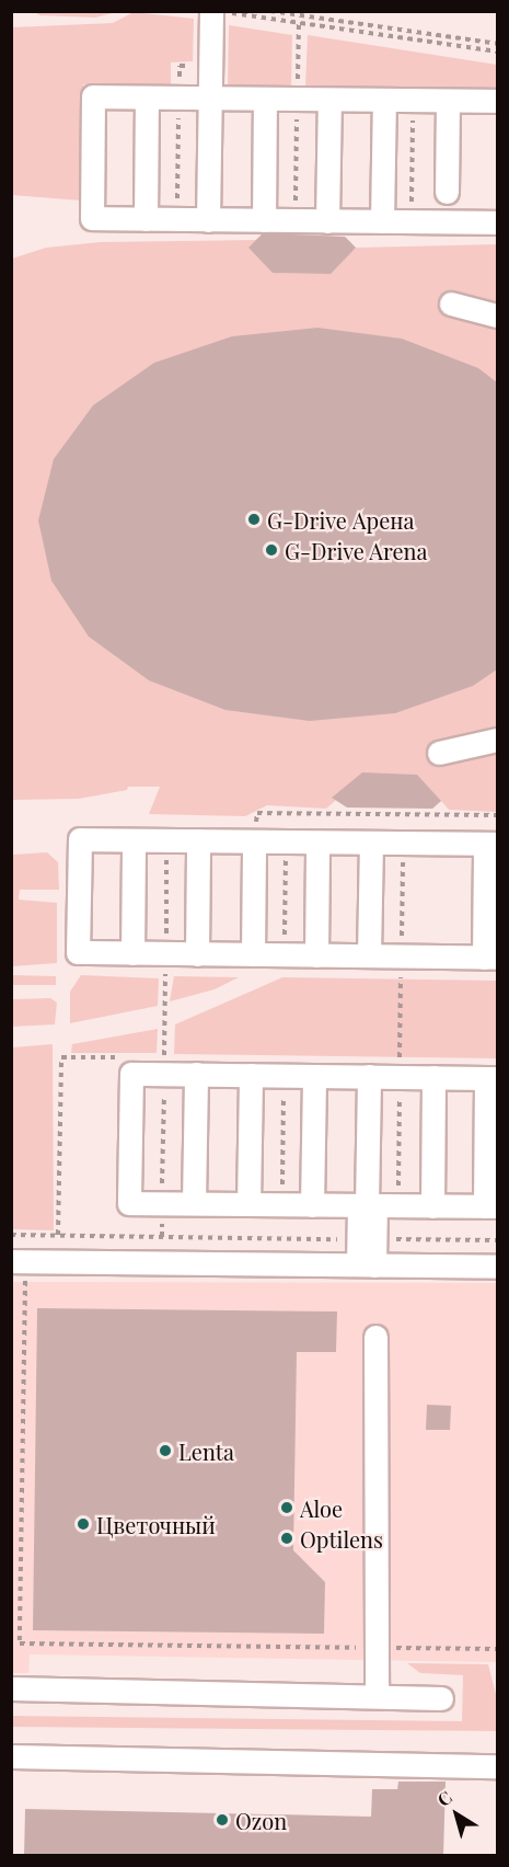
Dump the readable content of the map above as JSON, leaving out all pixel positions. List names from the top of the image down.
{
  "places": [
    "G-Drive Арена",
    "G-Drive Arena",
    "Lenta",
    "Aloe",
    "Цветочный",
    "Optilens",
    "Ozon"
  ],
  "north": "top left"
}
